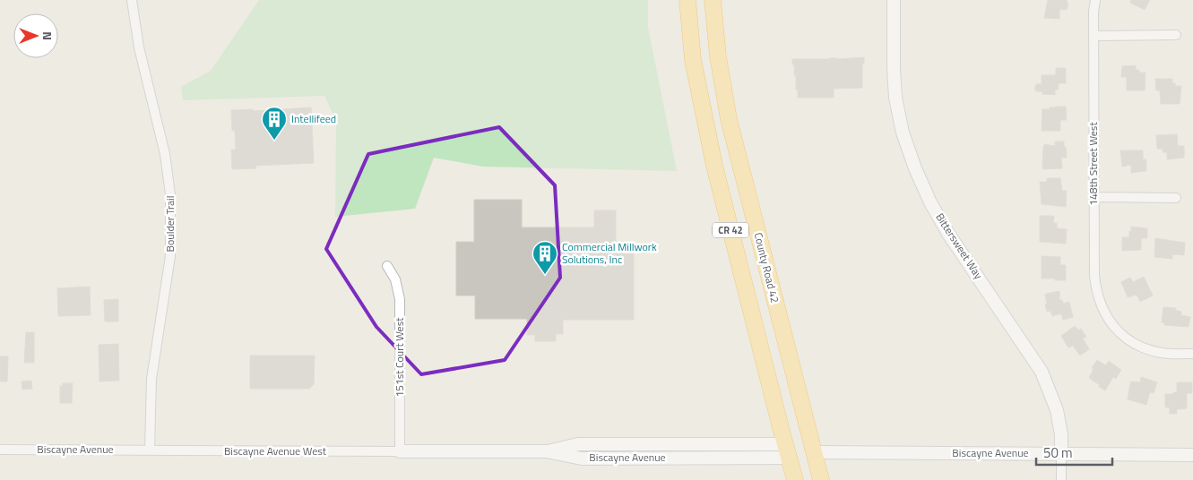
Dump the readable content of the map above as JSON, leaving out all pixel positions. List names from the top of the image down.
{
  "streets": {
    "highway": ["CR 42", "County Road 42"],
    "street": [
      "148th Street West",
      "Boulder Trail",
      "Bittersweet Way",
      "151st Court West",
      "Biscayne Avenue",
      "Biscayne Avenue West"
    ]
  },
  "crossings": [
    ["Boulder Trail", "Biscayne Avenue"],
    ["Boulder Trail", "Biscayne Avenue West"],
    ["CR 42", "Biscayne Avenue"],
    ["Bittersweet Way", "Biscayne Avenue"],
    ["County Road 42", "Biscayne Avenue"],
    ["151st Court West", "Biscayne Avenue"],
    ["151st Court West", "Biscayne Avenue West"],
    ["Biscayne Avenue", "Biscayne Avenue West"]
  ],
  "places": {
    "building": ["Intellifeed", "Commercial Millwork Solutions, Inc"]
  },
  "scale_bar": "50 m",
  "north": "right"
}
